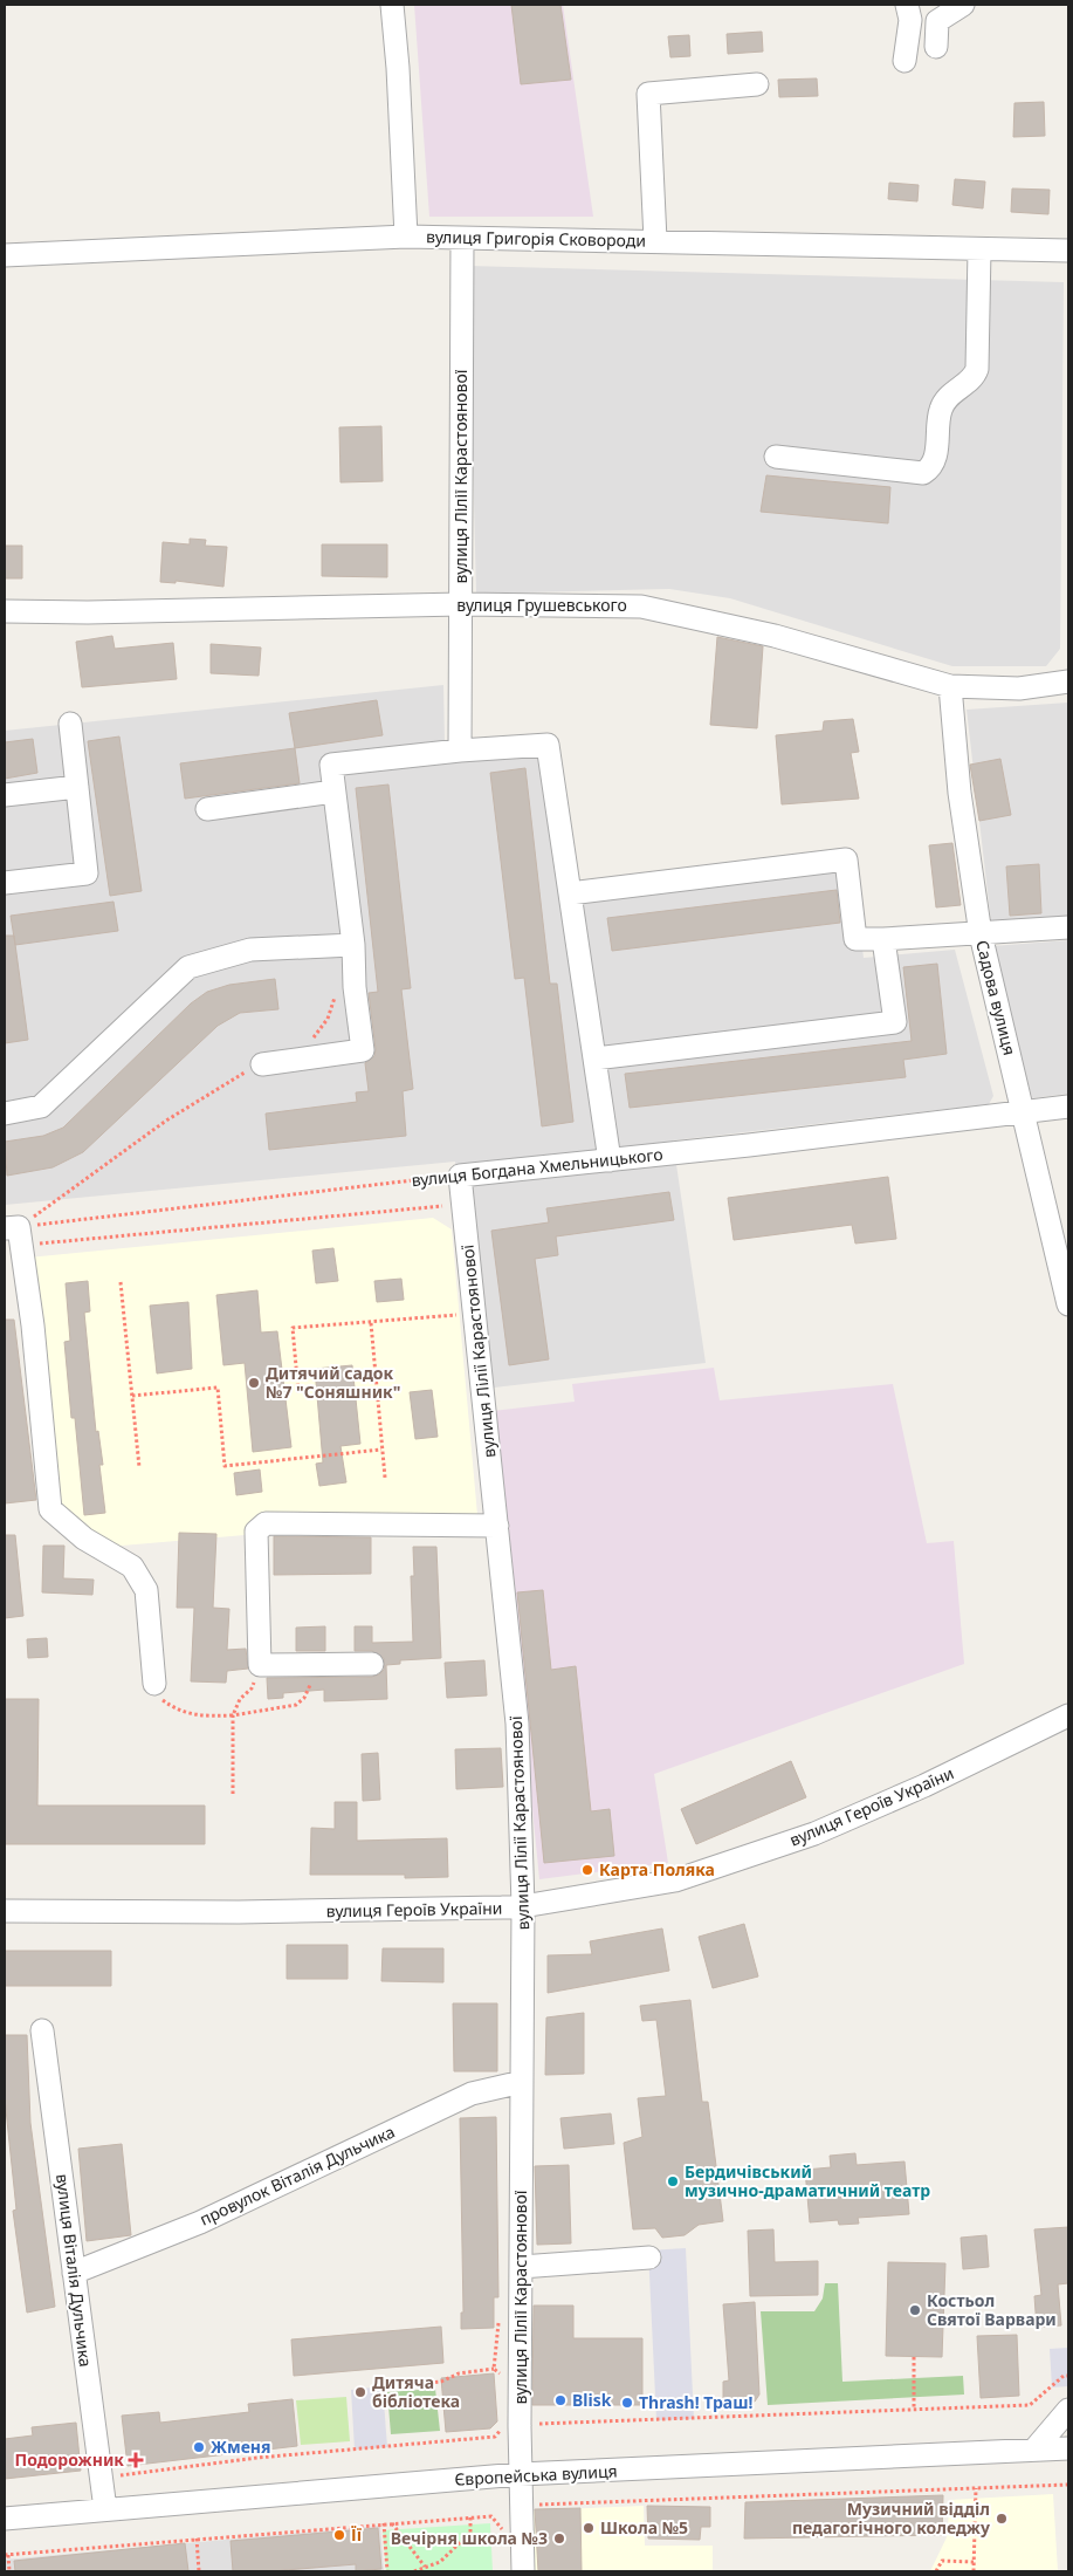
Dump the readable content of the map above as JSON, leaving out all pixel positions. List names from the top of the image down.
{
  "streets": {
    "street": [
      "вулиця Григорія Сковороди",
      "вулиця Лілії Карастоянової",
      "вулиця Грушевського",
      "Садова вулиця",
      "вулиця Богдана Хмельницького",
      "вулиця Героїв України",
      "провулок Віталія Дульчика",
      "вулиця Віталія Дульчика",
      "Європейська вулиця"
    ]
  },
  "crossings": [
    ["вулиця Григорія Сковороди", "вулиця Лілії Карастоянової"],
    ["вулиця Лілії Карастоянової", "вулиця Грушевського"],
    ["вулиця Лілії Карастоянової", "вулиця Богдана Хмельницького"],
    ["вулиця Лілії Карастоянової", "вулиця Героїв України"],
    ["вулиця Лілії Карастоянової", "провулок Віталія Дульчика"],
    ["вулиця Лілії Карастоянової", "Європейська вулиця"],
    ["вулиця Грушевського", "Садова вулиця"],
    ["Садова вулиця", "вулиця Богдана Хмельницького"],
    ["провулок Віталія Дульчика", "вулиця Віталія Дульчика"],
    ["вулиця Віталія Дульчика", "Європейська вулиця"]
  ],
  "places": {
    "other": [
      "Дитячий садок №7 \"Соняшник\"",
      "Карта Поляка",
      "Бердичівський музично-драматичний театр",
      "Костьол Святої Варвари",
      "Дитяча бібліотека",
      "Blisk",
      "Thrash! Траш!",
      "Жменя",
      "Музичний відділ педагогічного коледжу",
      "Школа №5",
      "Її",
      "Вечірня школа №3"
    ],
    "health": ["Подорожник"]
  }
}
